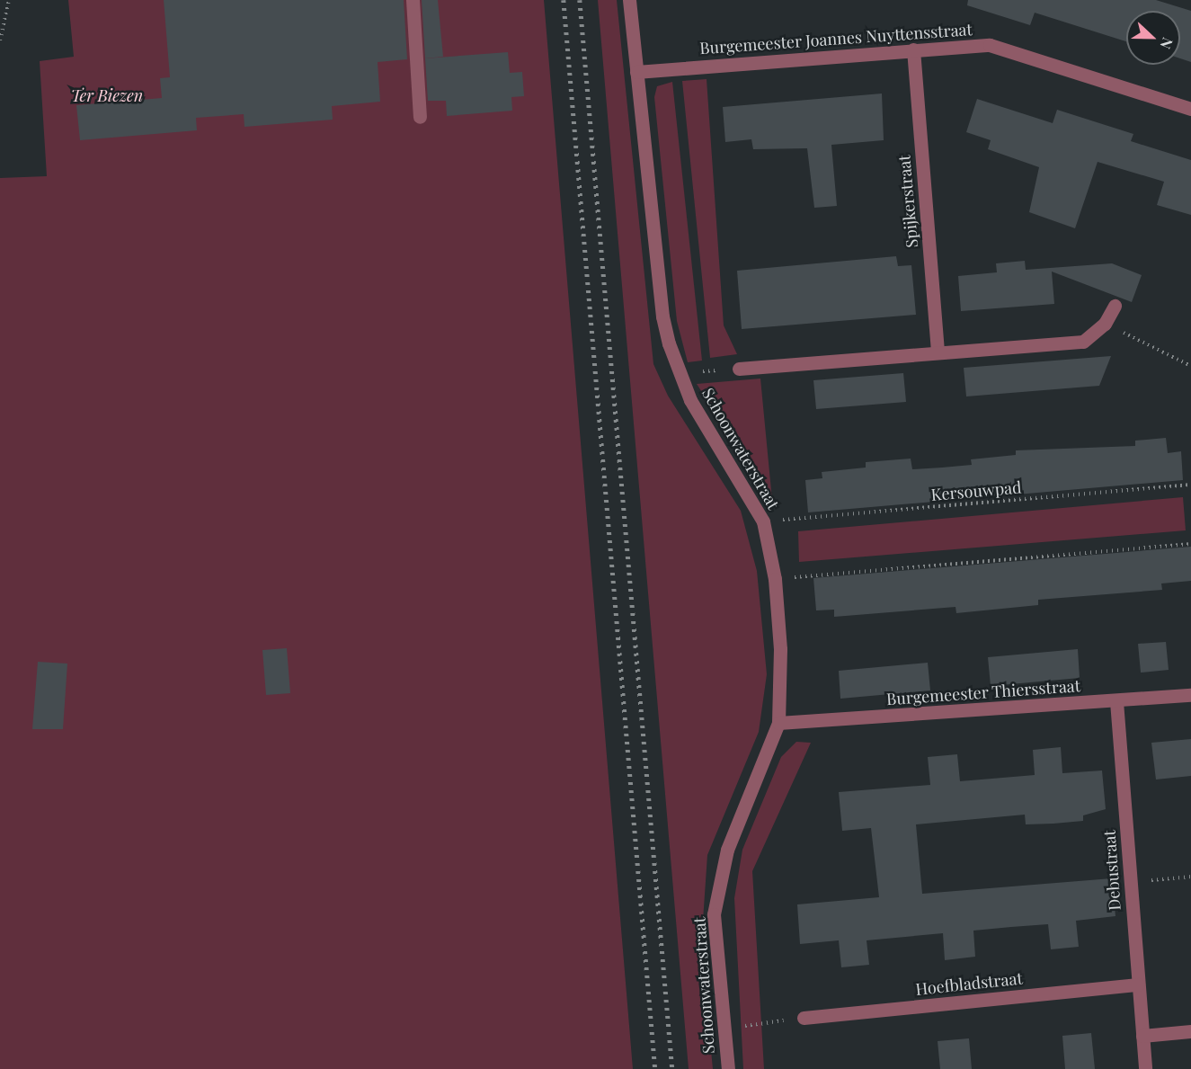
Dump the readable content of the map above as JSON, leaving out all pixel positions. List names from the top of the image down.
{
  "streets": {
    "street": [
      "Burgemeester Joannes Nuyttensstraat",
      "Spijkerstraat",
      "Schoonwaterstraat",
      "Burgemeester Thiersstraat",
      "Debustraat",
      "Hoefbladstraat"
    ],
    "path": ["Kersouwpad"]
  },
  "crossings": [
    ["Burgemeester Joannes Nuyttensstraat", "Spijkerstraat"],
    ["Burgemeester Joannes Nuyttensstraat", "Schoonwaterstraat"],
    ["Schoonwaterstraat", "Kersouwpad"],
    ["Schoonwaterstraat", "Burgemeester Thiersstraat"],
    ["Burgemeester Thiersstraat", "Debustraat"],
    ["Debustraat", "Hoefbladstraat"]
  ],
  "parks": ["Ter Biezen"],
  "north": "right"
}
